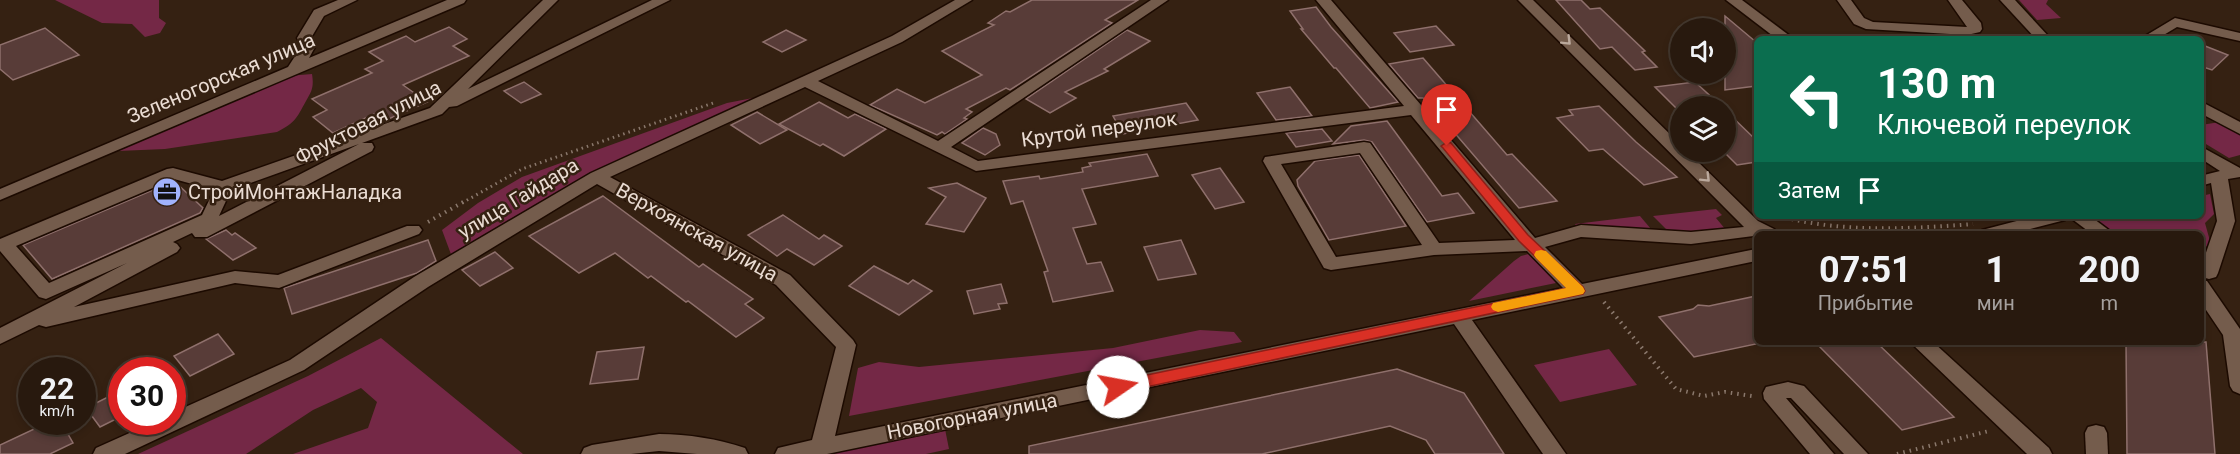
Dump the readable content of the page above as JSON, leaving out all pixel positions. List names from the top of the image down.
{
  "streets": {
    "street": [
      "Зеленогорская улица",
      "Фруктовая улица",
      "Крутой переулок",
      "улица Гайдара",
      "Верхоянская улица",
      "Новогорная улица"
    ]
  },
  "crossings": [
    ["Крутой переулок", "улица Гайдара"],
    ["улица Гайдара", "Верхоянская улица"],
    ["Верхоянская улица", "Новогорная улица"]
  ],
  "places": {
    "office": ["СтройМонтажНаладка"]
  },
  "page": {
    "turn": ["130 m", "Ключевой переулок"],
    "then": "Затем",
    "eta": [
      "07:51",
      "Прибытие",
      "1",
      "мин",
      "200",
      "m"
    ],
    "speed": "22 km/h",
    "limit": "30"
  }
}
